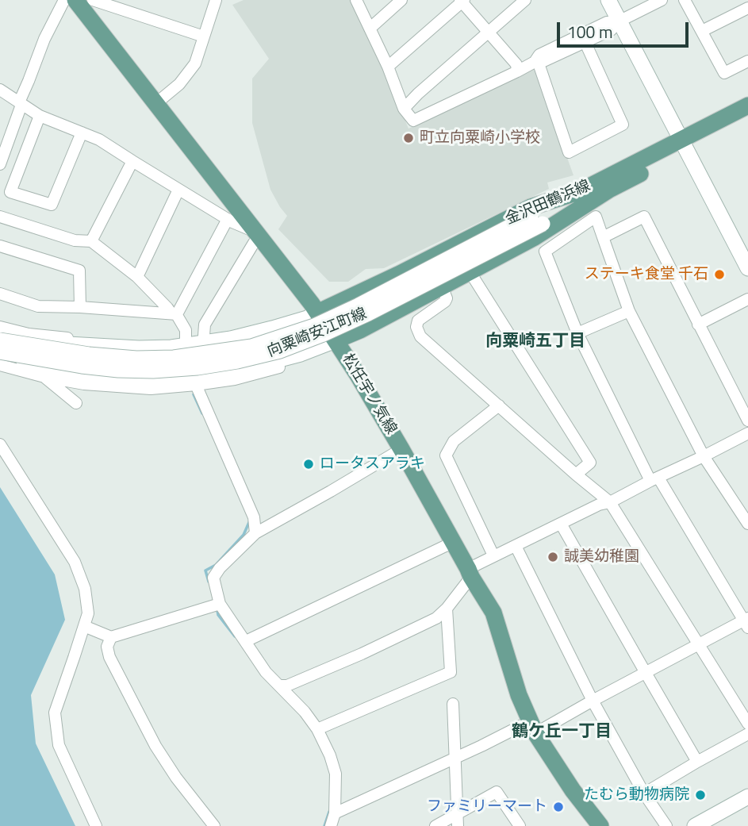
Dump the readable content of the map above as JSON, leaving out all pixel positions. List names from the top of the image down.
{
  "streets": {
    "main road": ["金沢田鶴浜線", "向粟崎安江町線", "松任宇ノ気線"]
  },
  "crossings": [
    ["金沢田鶴浜線", "向粟崎安江町線"],
    ["金沢田鶴浜線", "松任宇ノ気線"]
  ],
  "districts": ["向粟崎五丁目", "鶴ケ丘一丁目"],
  "places": [
    "町立向粟崎小学校",
    "ステーキ食堂 千石",
    "ロータスアラキ",
    "誠美幼稚園",
    "たむら動物病院",
    "ファミリーマート"
  ],
  "scale_bar": "100 m"
}
